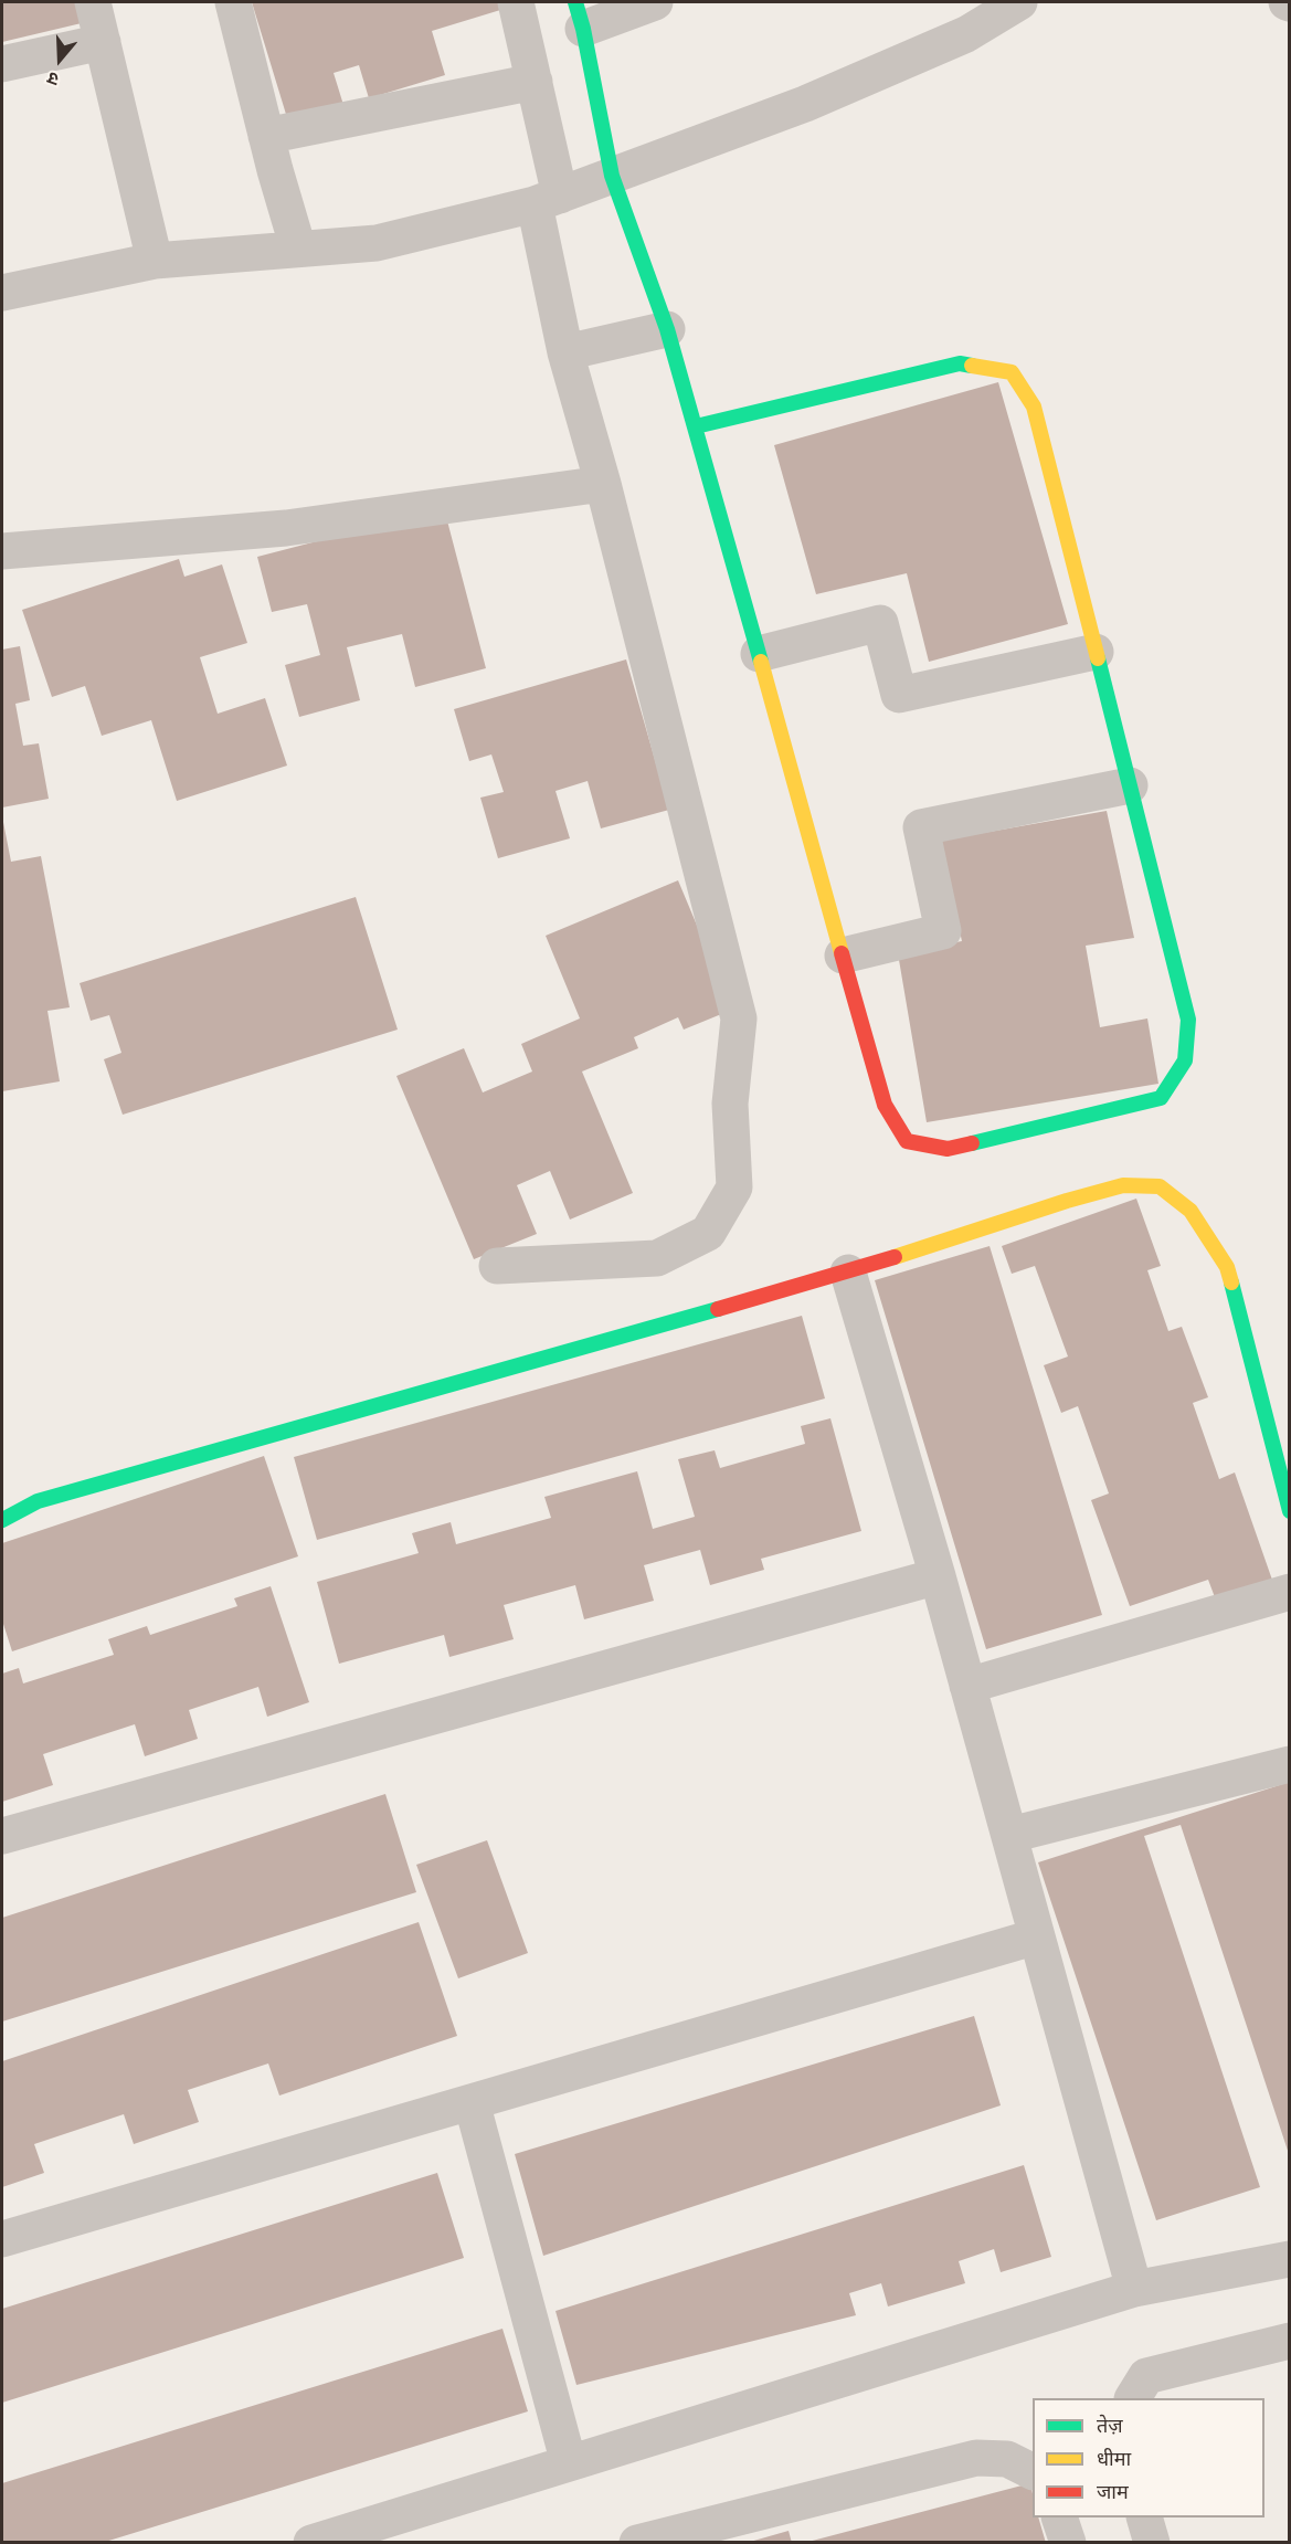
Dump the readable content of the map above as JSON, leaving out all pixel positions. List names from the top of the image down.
{
  "legend": ["तेज़", "धीमा", "जाम"],
  "north": "bottom"
}
